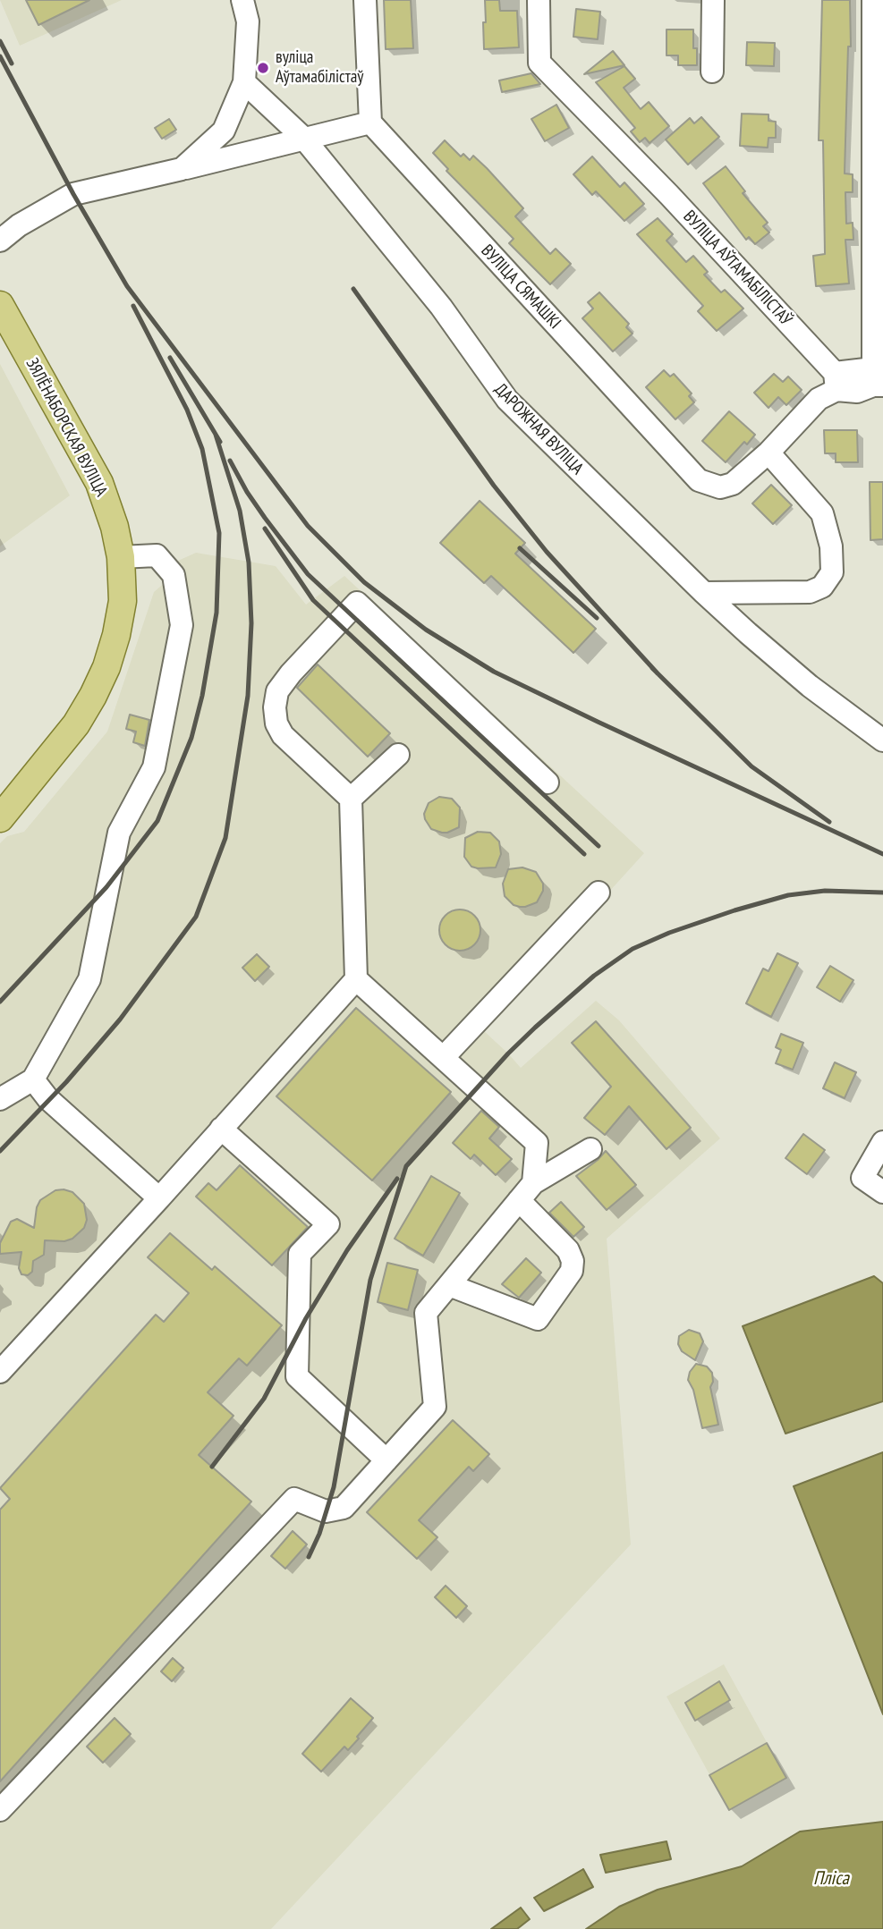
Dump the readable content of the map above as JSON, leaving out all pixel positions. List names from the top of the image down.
{
  "streets": {
    "main road": ["ЗЯЛЁНАБОРСКАЯ ВУЛІЦА"],
    "street": ["ВУЛІЦА АЎТАМАБІЛІСТАЎ", "ВУЛІЦА СЯМАШКІ", "ДАРОЖНАЯ ВУЛІЦА"]
  },
  "crossings": [
    ["ВУЛІЦА АЎТАМАБІЛІСТАЎ", "ВУЛІЦА СЯМАШКІ"]
  ],
  "water": ["Пліса"],
  "places": ["вуліца Аўтамабілістаў"]
}
